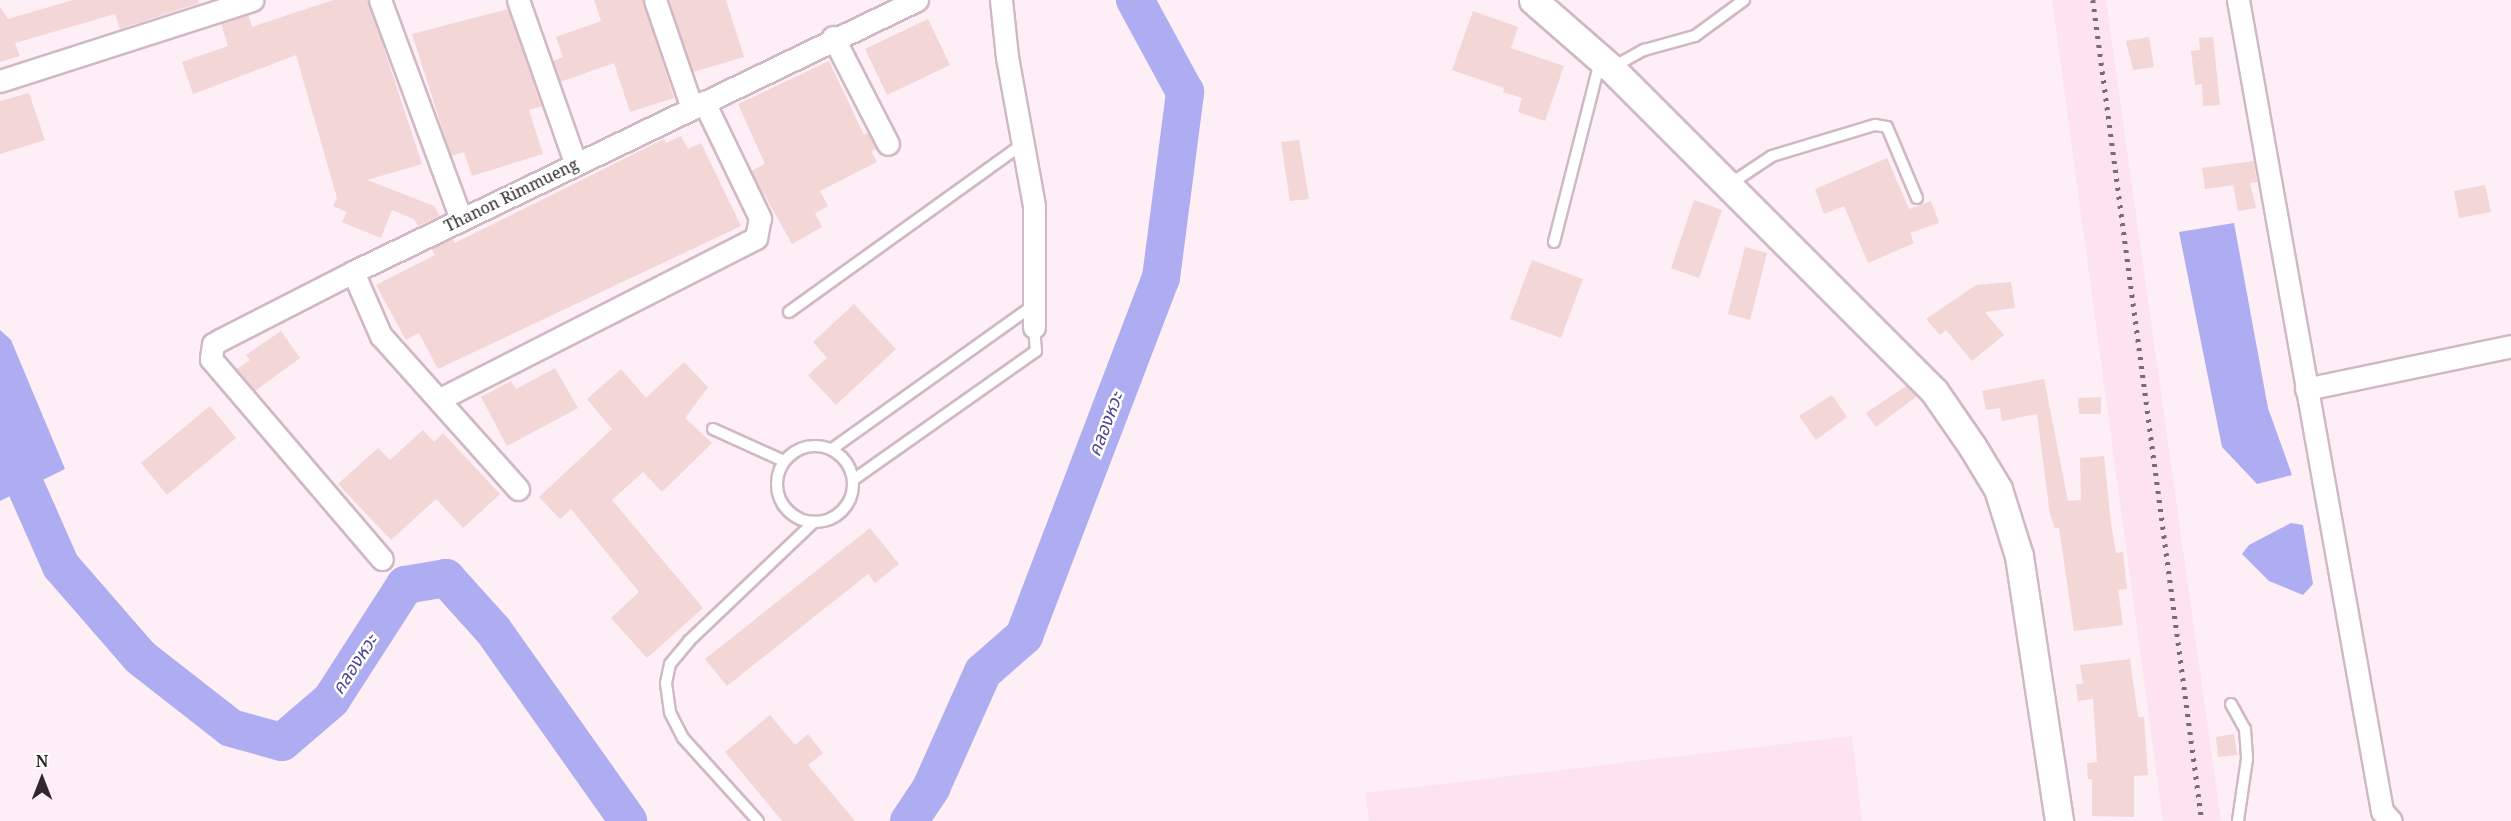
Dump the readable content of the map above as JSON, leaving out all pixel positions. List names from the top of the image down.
{
  "streets": {
    "street": ["Thanon Rimmueng"]
  },
  "water": ["คลองหวะ"],
  "north": "top"
}
